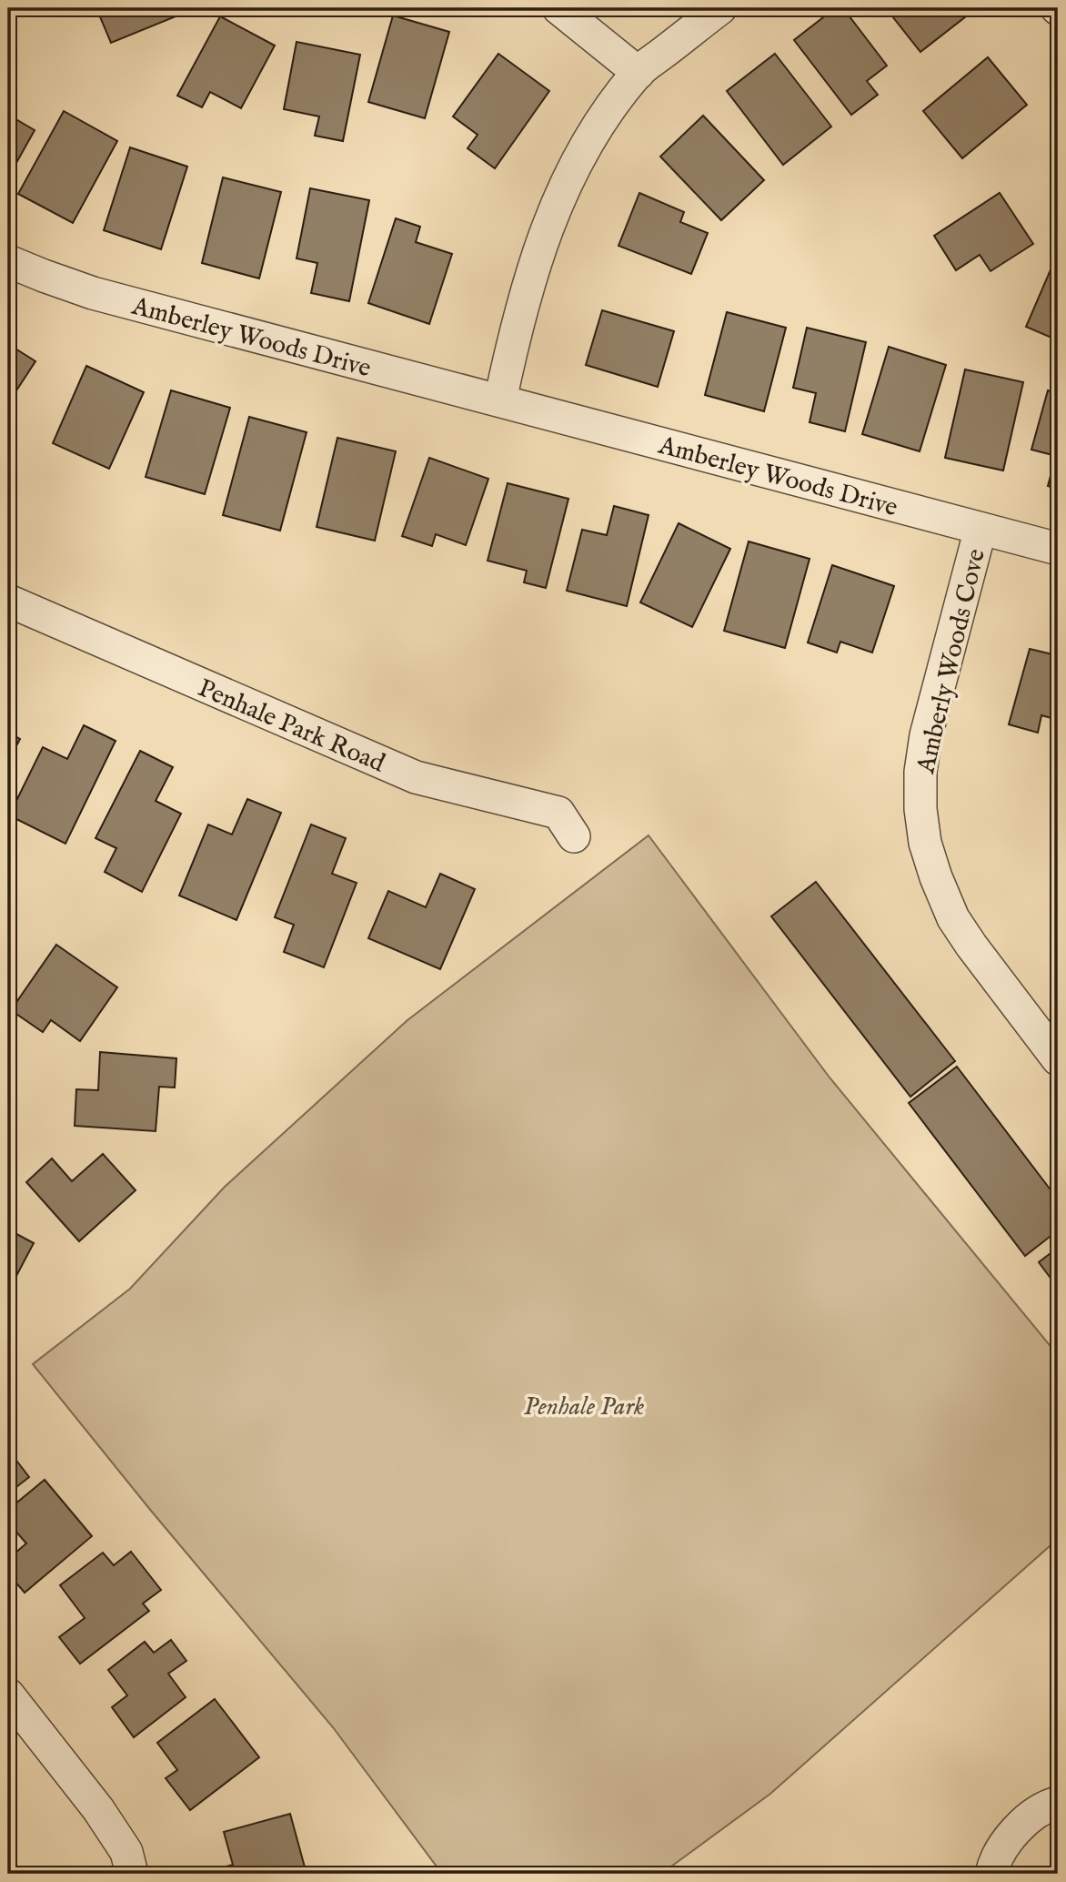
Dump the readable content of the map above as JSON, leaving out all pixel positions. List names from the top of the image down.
{
  "streets": {
    "street": ["Amberley Woods Drive", "Amberly Woods Cove", "Penhale Park Road"]
  },
  "crossings": [
    ["Amberley Woods Drive", "Amberly Woods Cove"]
  ],
  "parks": ["Penhale Park"]
}
